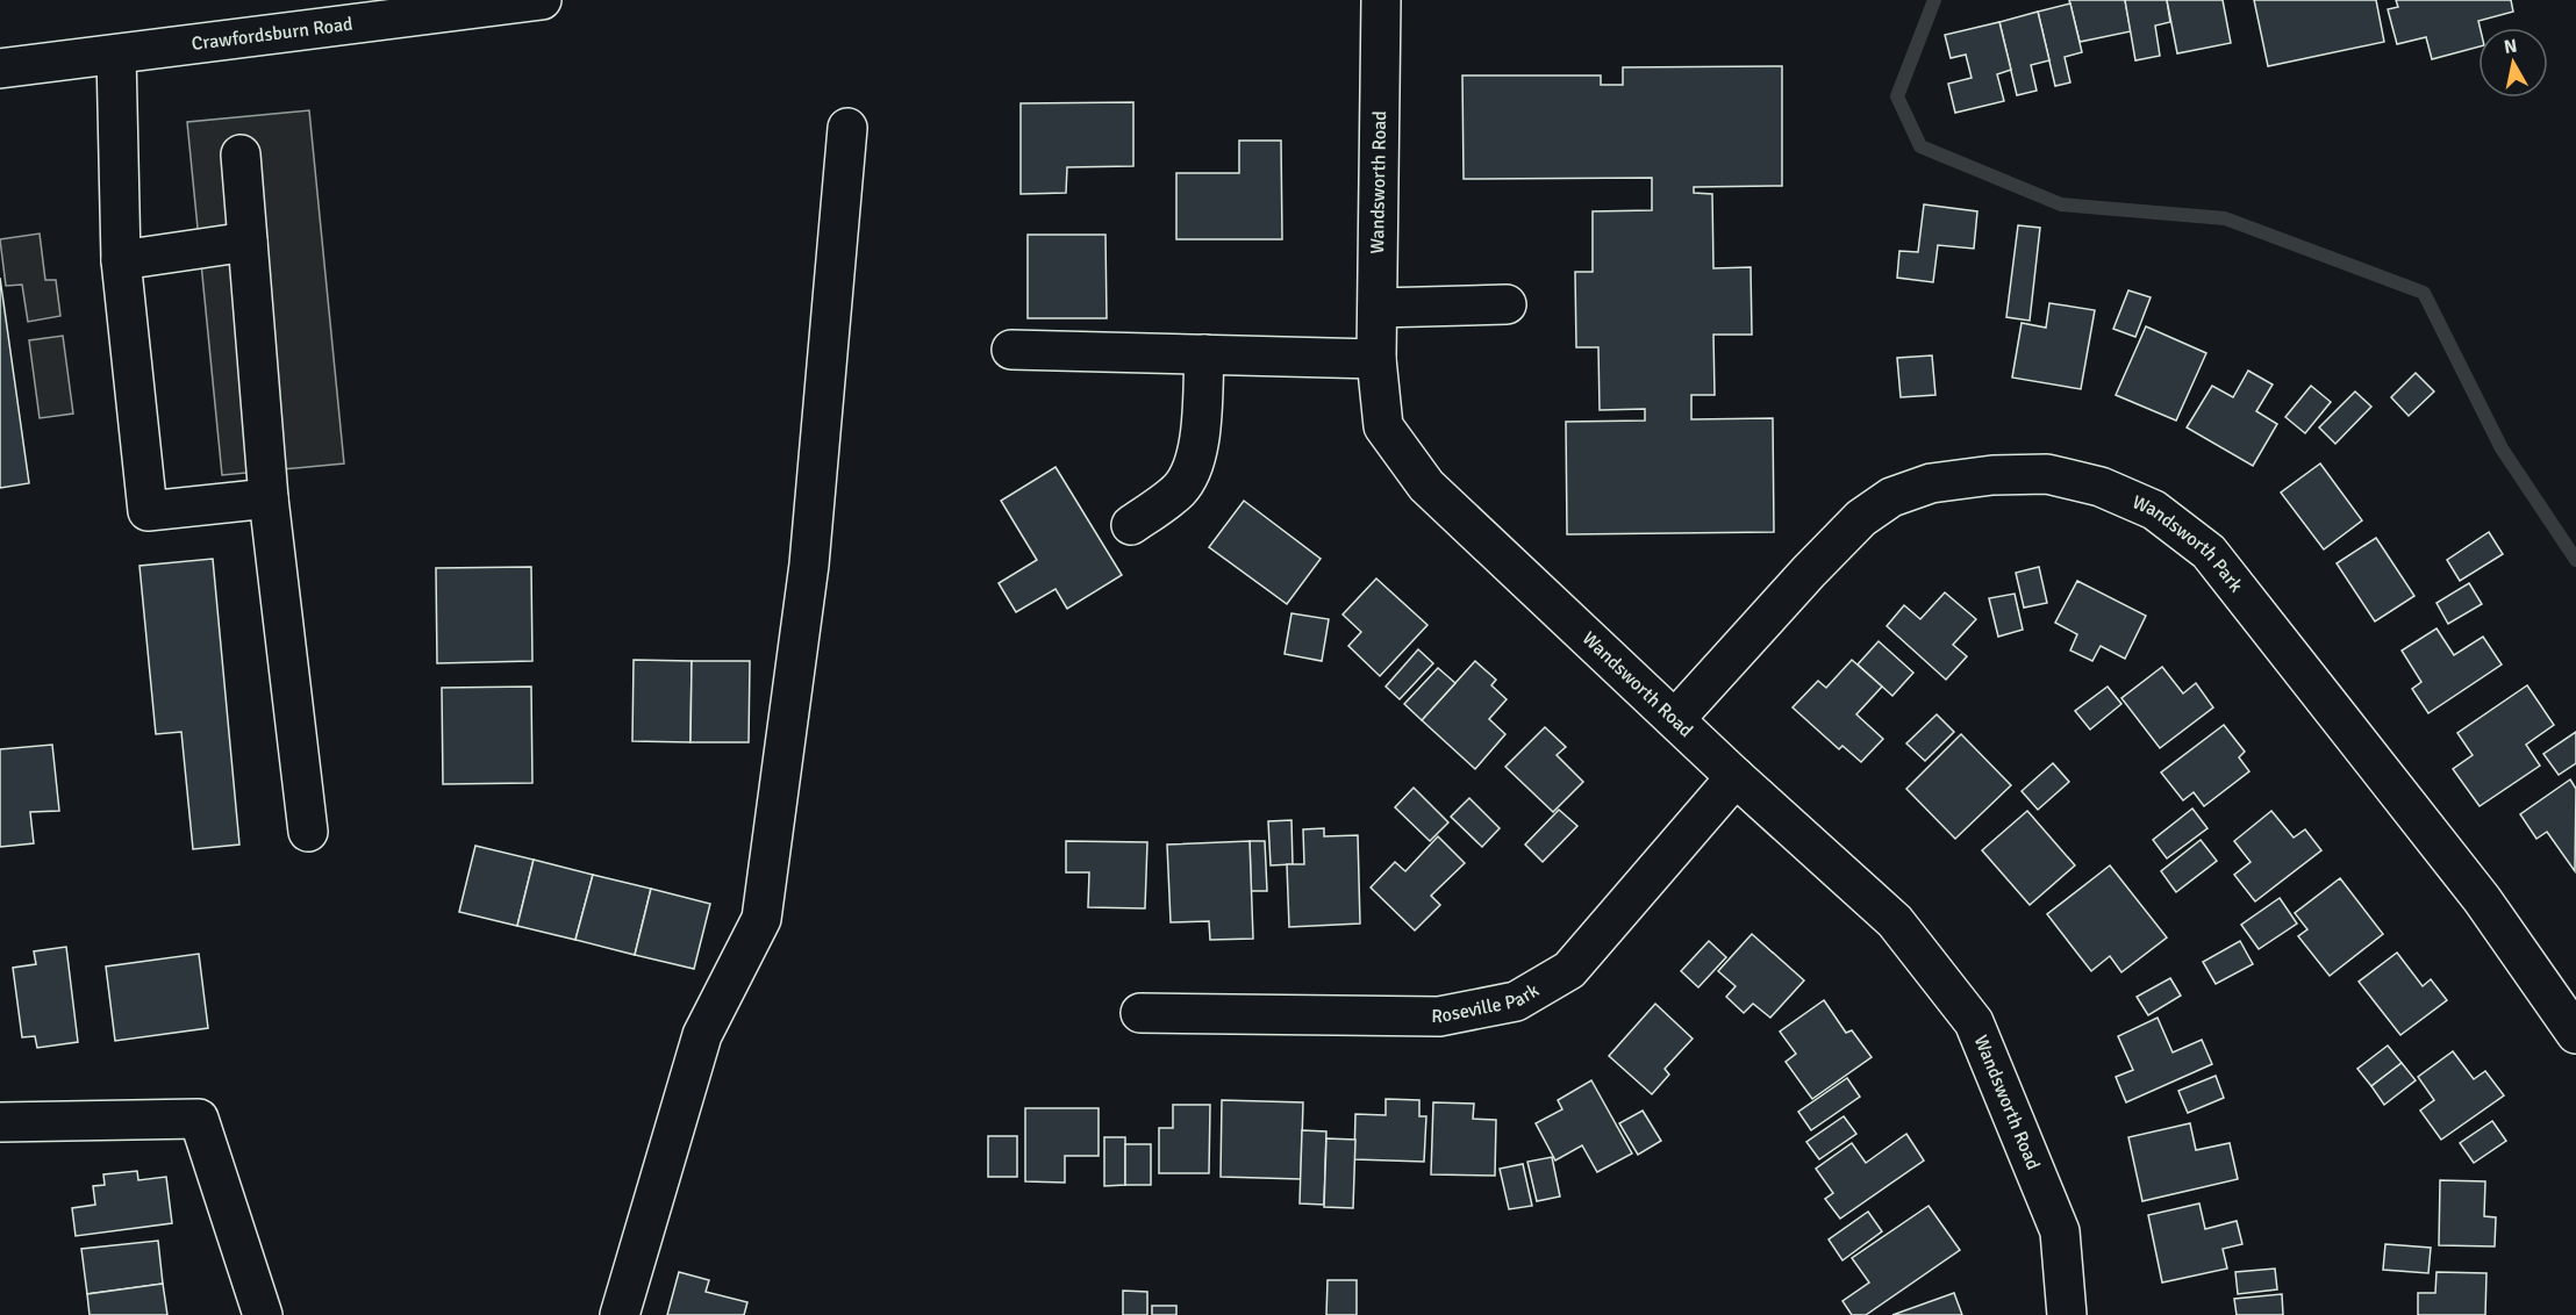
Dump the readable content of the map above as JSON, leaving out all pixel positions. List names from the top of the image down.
{
  "streets": {
    "street": [
      "Crawfordsburn Road",
      "Wandsworth Road",
      "Wandsworth Park",
      "Roseville Park"
    ]
  },
  "crossings": [
    ["Wandsworth Road", "Wandsworth Park"],
    ["Wandsworth Road", "Roseville Park"]
  ],
  "north": "top"
}
